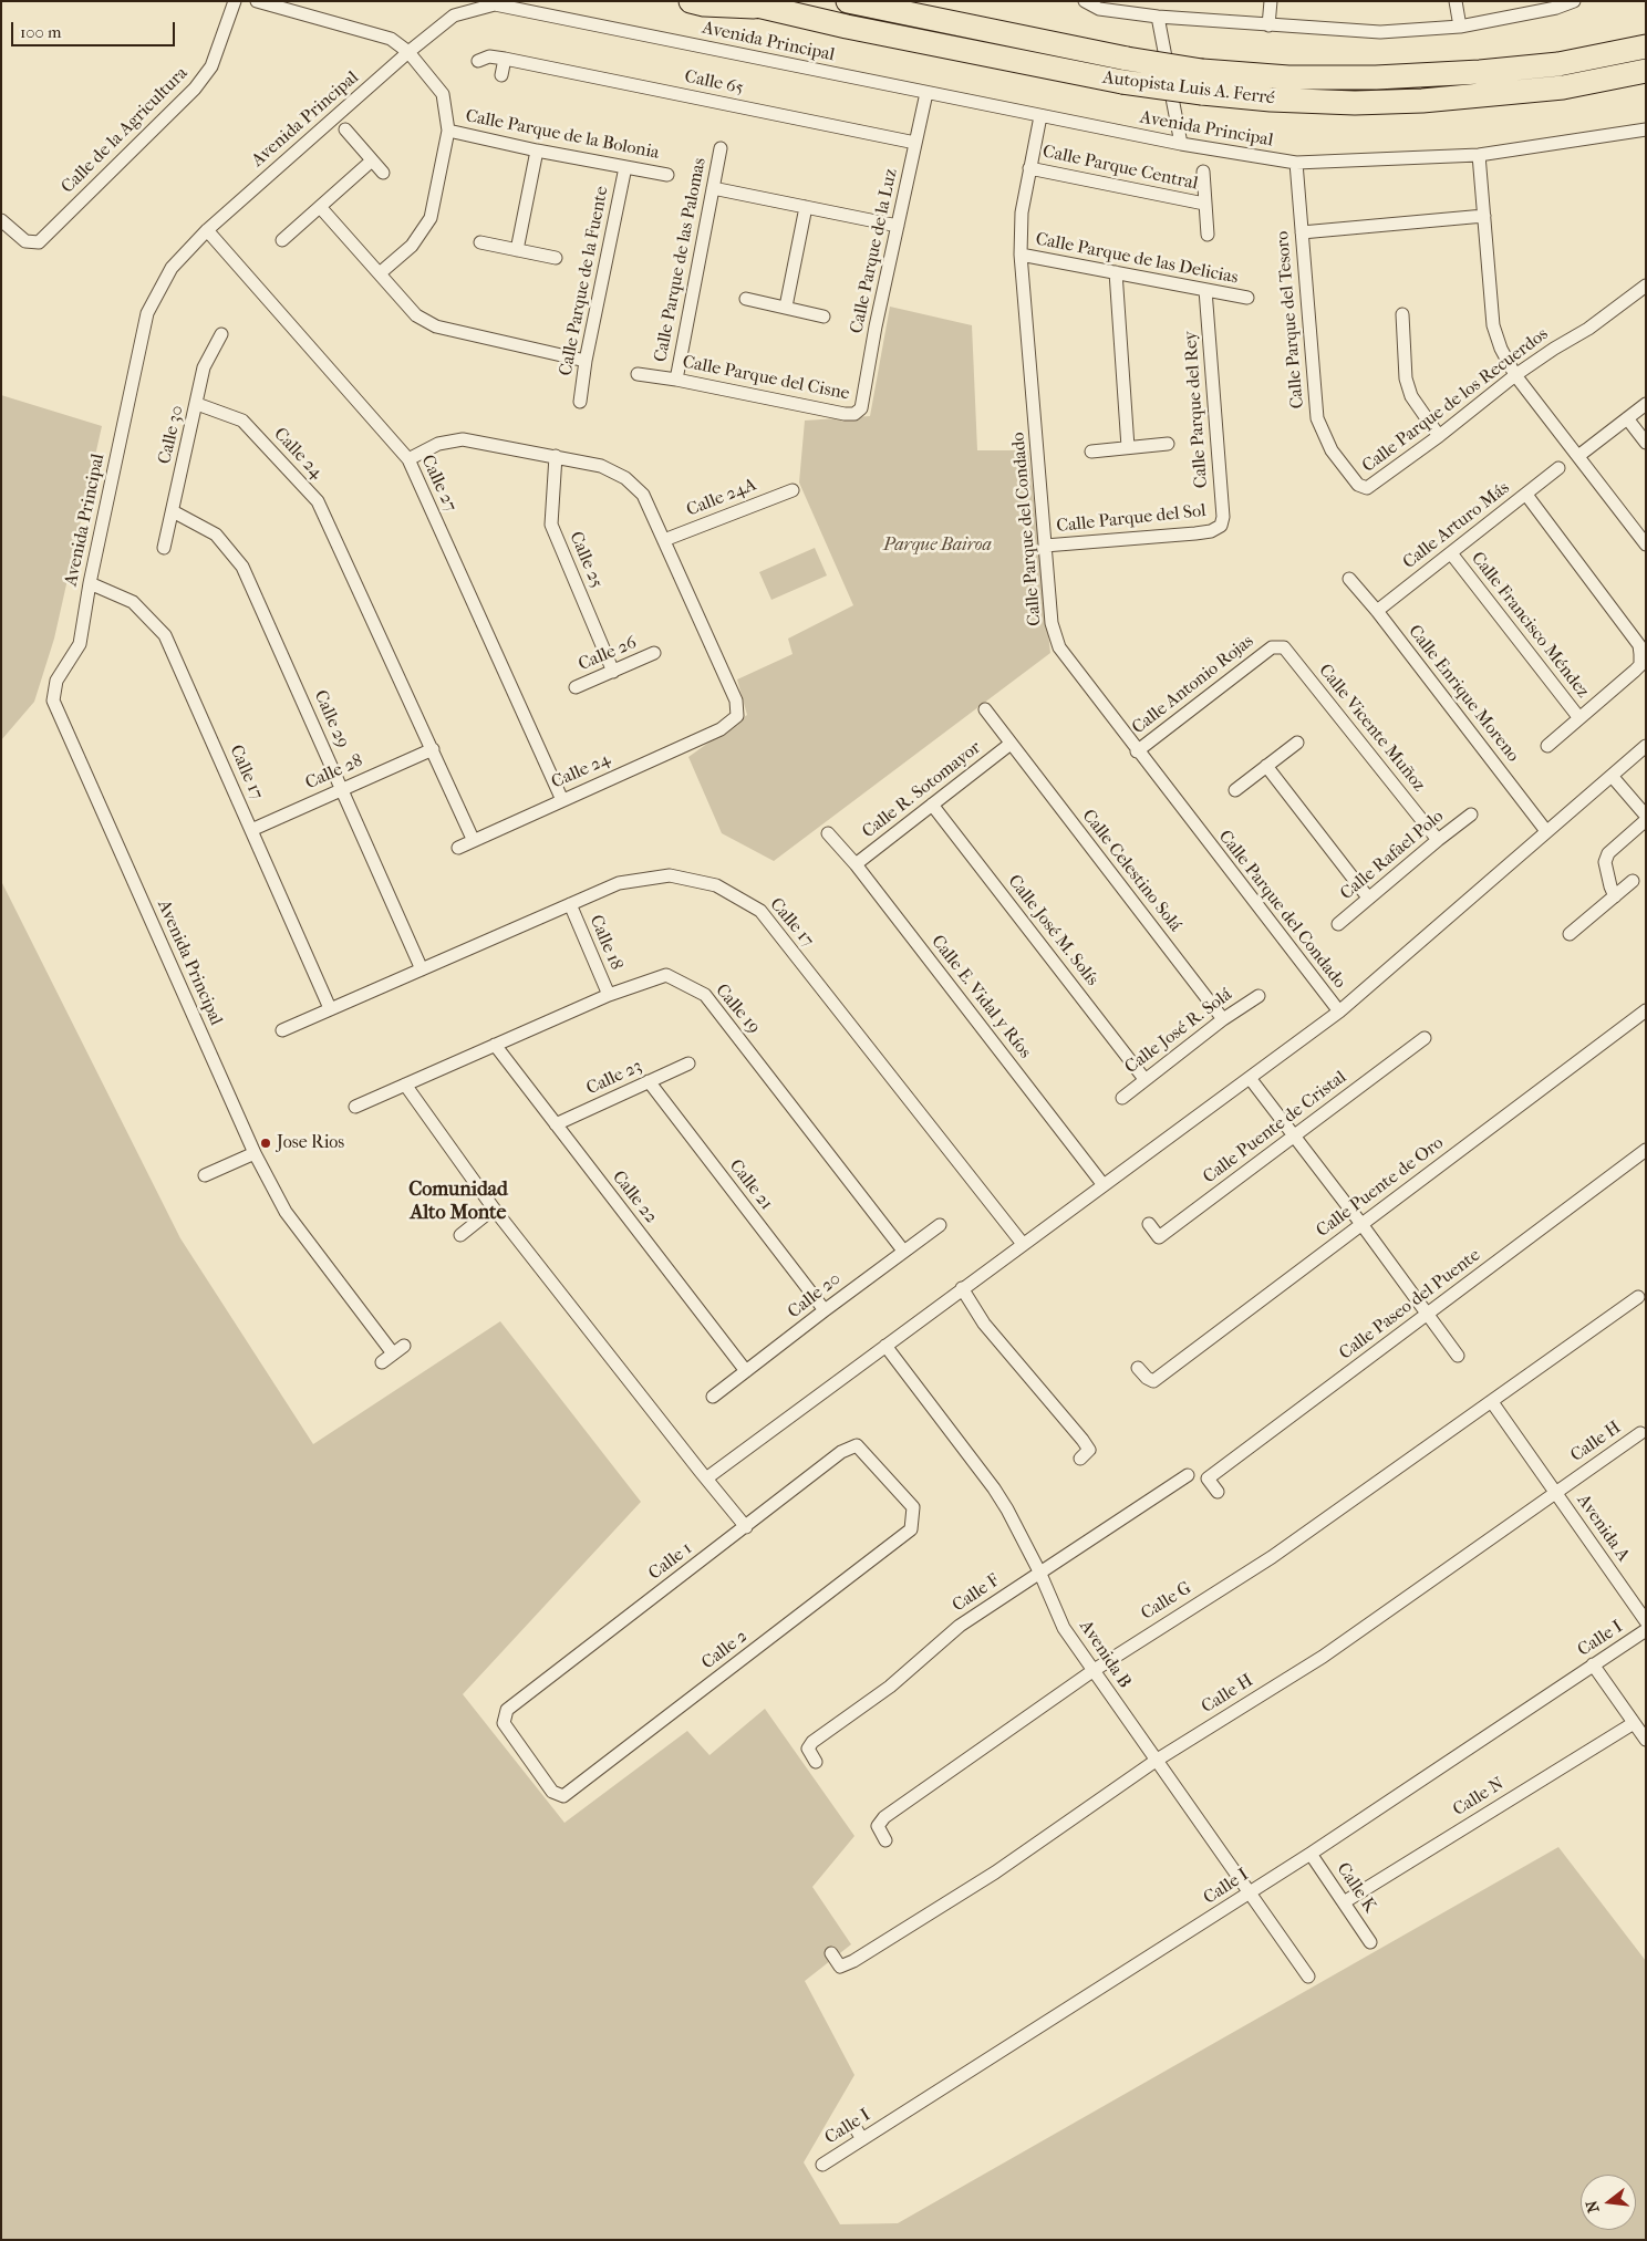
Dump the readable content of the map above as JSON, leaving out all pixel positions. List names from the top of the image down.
{
  "streets": {
    "highway": ["Autopista Luis A. Ferré"],
    "street": [
      "Avenida Principal",
      "Calle 65",
      "Calle de la Agricultura",
      "Calle Parque de la Bolonia",
      "Calle Parque Central",
      "Calle Parque de la Luz",
      "Calle Parque de las Delicias",
      "Calle Parque de las Palomas",
      "Calle Parque de la Fuente",
      "Calle Parque del Tesoro",
      "Calle Parque del Cisne",
      "Calle Parque de los Recuerdos",
      "Calle Parque del Rey",
      "Calle 30",
      "Calle 24",
      "Calle 27",
      "Calle 24A",
      "Calle Parque del Sol",
      "Calle Arturo Más",
      "Calle Parque del Condado",
      "Calle 25",
      "Calle Francisco Méndez",
      "Calle 26",
      "Calle Antonio Rojas",
      "Calle Enrique Moreno",
      "Calle 29",
      "Calle Vicente Muñoz",
      "Calle 17",
      "Calle 28",
      "Calle R. Sotomayor",
      "Calle Rafael Polo",
      "Calle Celestino Solá",
      "Calle José M. Solís",
      "Calle 18",
      "Calle E. Vidal y Ríos",
      "Calle 19",
      "Calle José R. Solá",
      "Calle 23",
      "Calle Puente de Cristal",
      "Calle 21",
      "Calle Puente de Oro",
      "Calle 22",
      "Calle 20",
      "Calle Paseo del Puente",
      "Calle H",
      "Avenida A",
      "Calle 1",
      "Calle F",
      "Calle G",
      "Calle I",
      "Calle 2",
      "Avenida B",
      "Calle N",
      "Calle K"
    ]
  },
  "crossings": [
    ["Avenida Principal", "Calle Parque de la Luz"],
    ["Avenida Principal", "Calle Parque del Tesoro"],
    ["Avenida Principal", "Calle 27"],
    ["Avenida Principal", "Calle Parque del Condado"],
    ["Avenida Principal", "Calle 17"],
    ["Calle 65", "Calle Parque de la Luz"],
    ["Calle Parque de la Bolonia", "Calle Parque de la Fuente"],
    ["Calle Parque Central", "Calle Parque del Condado"],
    ["Calle Parque de la Luz", "Calle Parque del Cisne"],
    ["Calle Parque de las Delicias", "Calle Parque del Rey"],
    ["Calle Parque de las Delicias", "Calle Parque del Condado"],
    ["Calle Parque de las Palomas", "Calle Parque del Cisne"],
    ["Calle Parque del Tesoro", "Calle Parque de los Recuerdos"],
    ["Calle Parque del Rey", "Calle Parque del Sol"],
    ["Calle 30", "Calle 24"],
    ["Calle 30", "Calle 29"],
    ["Calle 24", "Calle 27"],
    ["Calle 24", "Calle 24A"],
    ["Calle 24", "Calle 25"],
    ["Calle 24", "Calle 28"],
    ["Calle Parque del Sol", "Calle Parque del Condado"],
    ["Calle Arturo Más", "Calle Francisco Méndez"],
    ["Calle Arturo Más", "Calle Enrique Moreno"],
    ["Calle Parque del Condado", "Calle Antonio Rojas"],
    ["Calle 25", "Calle 26"],
    ["Calle Antonio Rojas", "Calle Vicente Muñoz"],
    ["Calle 29", "Calle 17"],
    ["Calle 29", "Calle 28"],
    ["Calle Vicente Muñoz", "Calle Rafael Polo"],
    ["Calle 17", "Calle 28"],
    ["Calle 17", "Calle 18"],
    ["Calle R. Sotomayor", "Calle Celestino Solá"],
    ["Calle R. Sotomayor", "Calle José M. Solís"],
    ["Calle R. Sotomayor", "Calle E. Vidal y Ríos"],
    ["Calle Celestino Solá", "Calle José R. Solá"],
    ["Calle José M. Solís", "Calle José R. Solá"],
    ["Calle 18", "Calle 19"],
    ["Calle 19", "Calle 22"],
    ["Calle 19", "Calle 20"],
    ["Calle 23", "Calle 21"],
    ["Calle 23", "Calle 22"],
    ["Calle 21", "Calle 20"],
    ["Calle 22", "Calle 20"],
    ["Calle H", "Avenida A"],
    ["Calle H", "Avenida B"],
    ["Avenida A", "Calle G"],
    ["Calle 1", "Calle 2"],
    ["Calle F", "Avenida B"],
    ["Calle G", "Avenida B"],
    ["Calle I", "Avenida B"],
    ["Calle I", "Calle K"],
    ["Calle N", "Calle K"]
  ],
  "districts": ["Comunidad Alto Monte"],
  "parks": ["Parque Bairoa"],
  "places": ["Jose Rios"],
  "scale_bar": "100 m",
  "north": "left"
}
